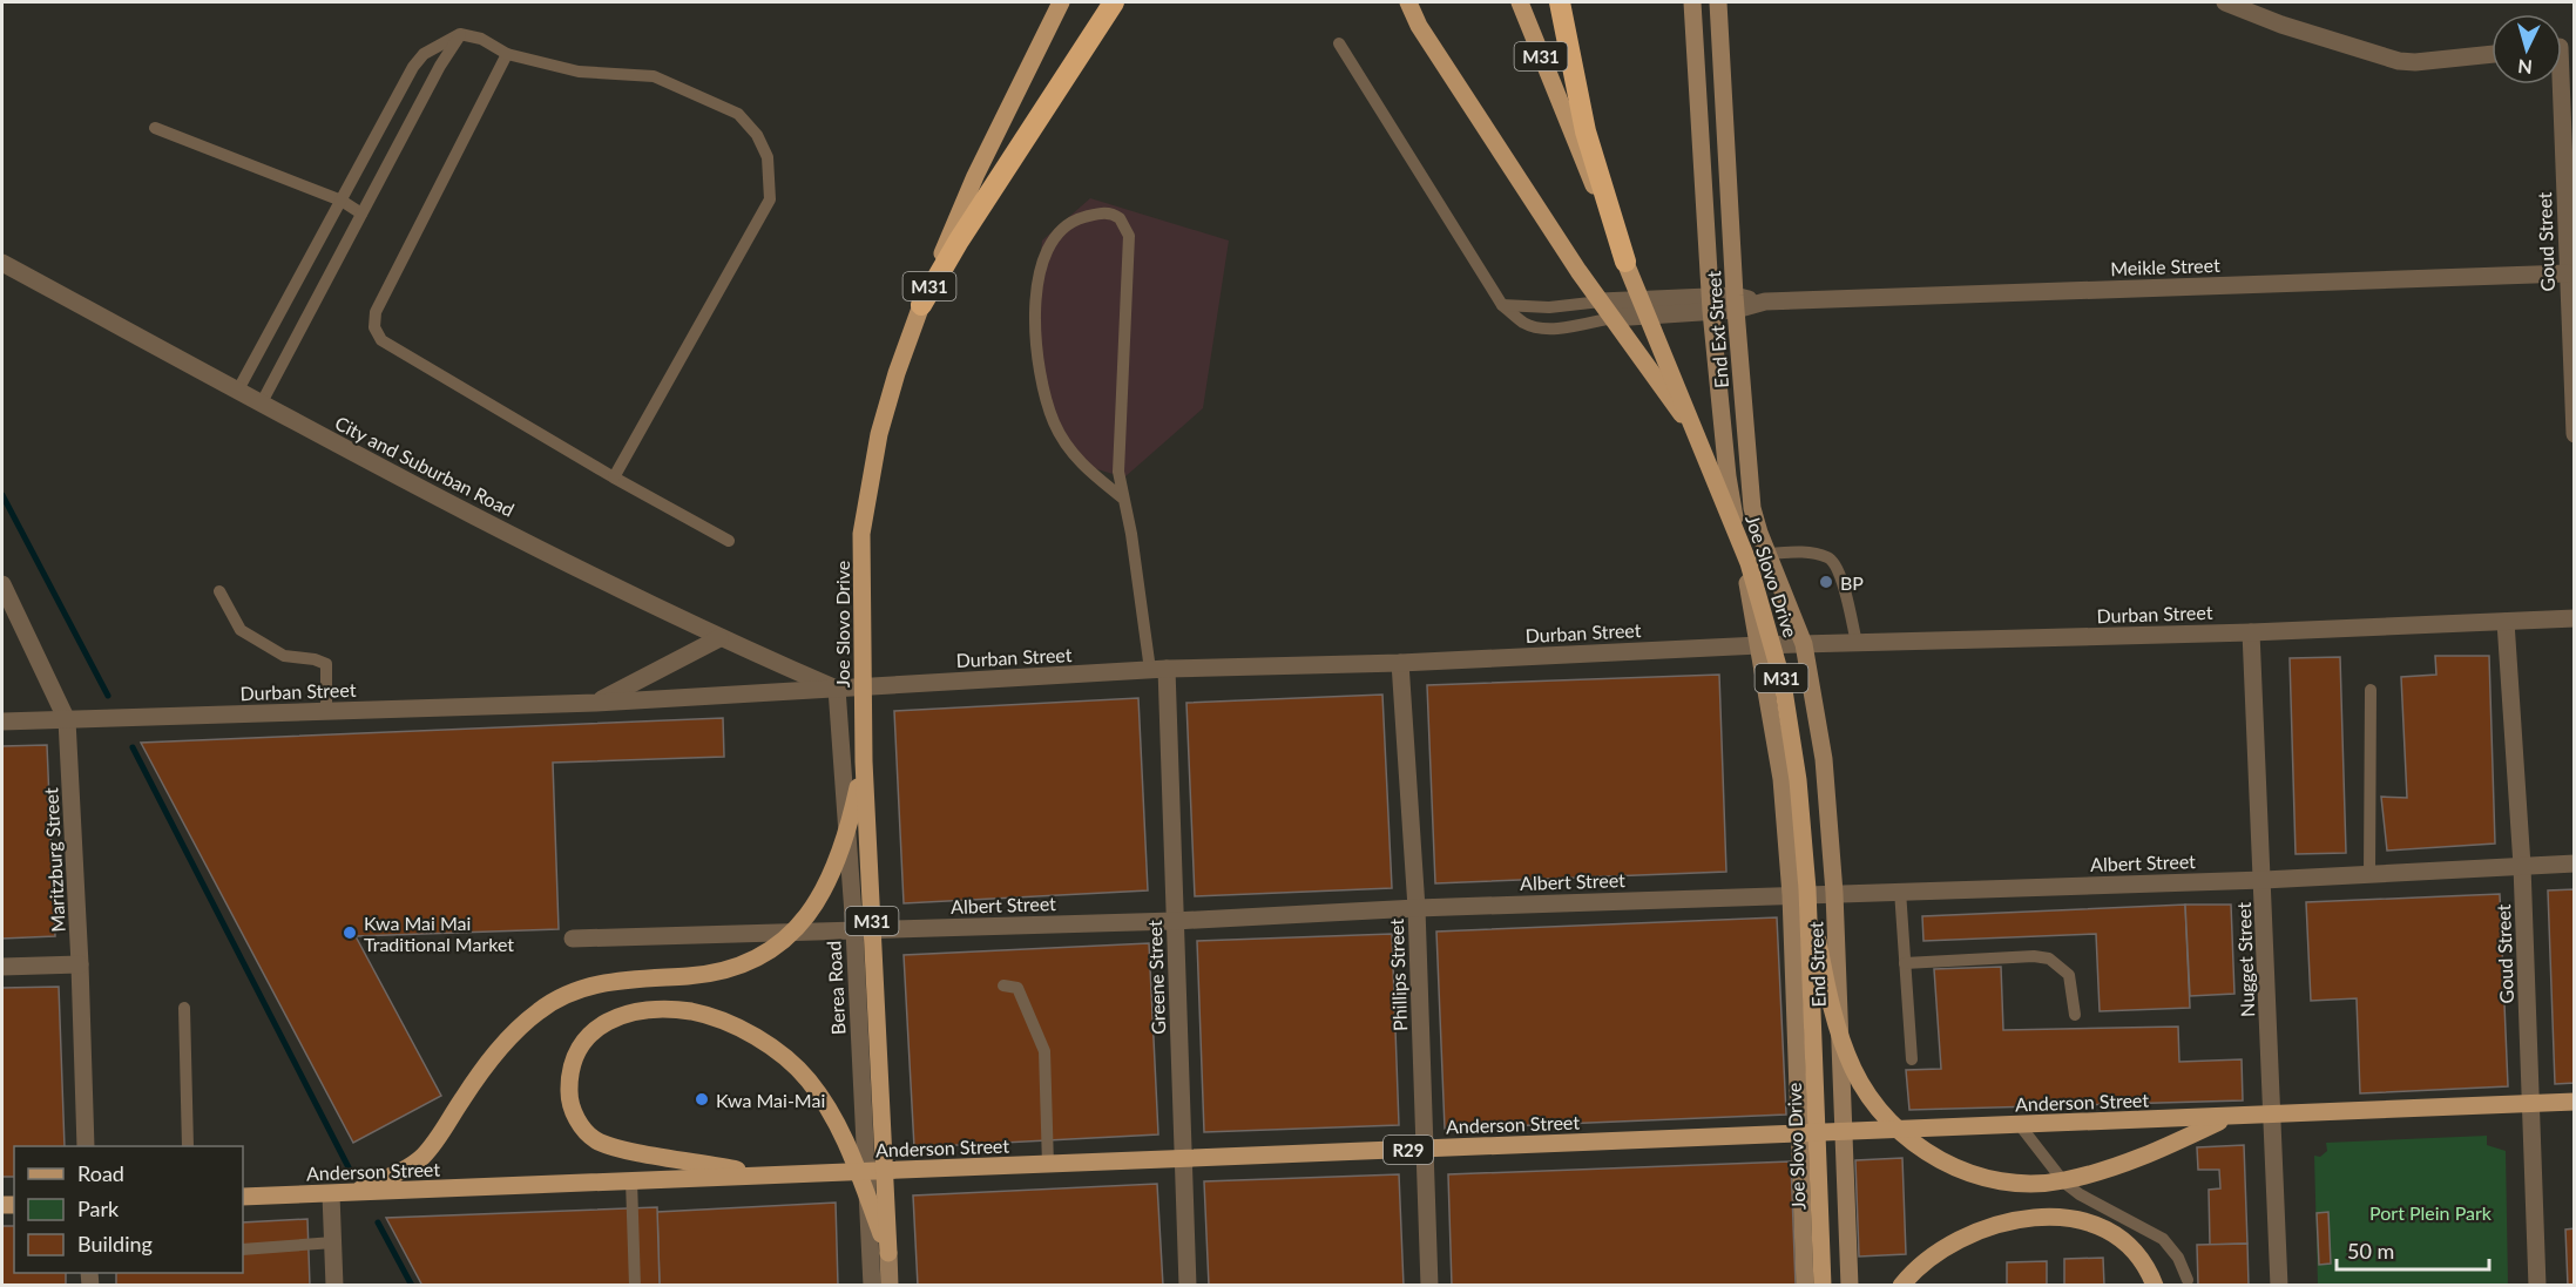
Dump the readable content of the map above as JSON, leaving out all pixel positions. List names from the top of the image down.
{
  "streets": {
    "main road": [
      "M31",
      "Joe Slovo Drive",
      "Anderson Street",
      "R29"
    ],
    "street": [
      "Goud Street",
      "Meikle Street",
      "End Ext Street",
      "City and Suburban Road",
      "Durban Street",
      "Maritzburg Street",
      "Albert Street",
      "Nugget Street",
      "End Street",
      "Phillips Street",
      "Greene Street",
      "Berea Road"
    ]
  },
  "crossings": [
    ["Goud Street", "Meikle Street"],
    ["Goud Street", "Durban Street"],
    ["Goud Street", "Albert Street"],
    ["Goud Street", "Anderson Street"],
    ["Meikle Street", "End Ext Street"],
    ["End Ext Street", "Durban Street"],
    ["End Ext Street", "End Street"],
    ["City and Suburban Road", "Durban Street"],
    ["City and Suburban Road", "Berea Road"],
    ["Joe Slovo Drive", "Albert Street"],
    ["Joe Slovo Drive", "End Street"],
    ["Durban Street", "Maritzburg Street"],
    ["Durban Street", "Nugget Street"],
    ["Durban Street", "End Street"],
    ["Durban Street", "Phillips Street"],
    ["Durban Street", "Greene Street"],
    ["Durban Street", "Berea Road"],
    ["Albert Street", "Nugget Street"],
    ["Albert Street", "End Street"],
    ["Albert Street", "Phillips Street"],
    ["Albert Street", "Greene Street"],
    ["Albert Street", "Berea Road"],
    ["Nugget Street", "Anderson Street"],
    ["End Street", "Anderson Street"],
    ["Phillips Street", "Anderson Street"],
    ["Greene Street", "Anderson Street"],
    ["Berea Road", "Anderson Street"]
  ],
  "parks": ["Port Plein Park"],
  "places": ["BP", "Kwa Mai Mai Traditional Market", "Kwa Mai-Mai"],
  "legend": ["Road", "Park", "Building"],
  "scale_bar": "50 m",
  "north": "bottom"
}
